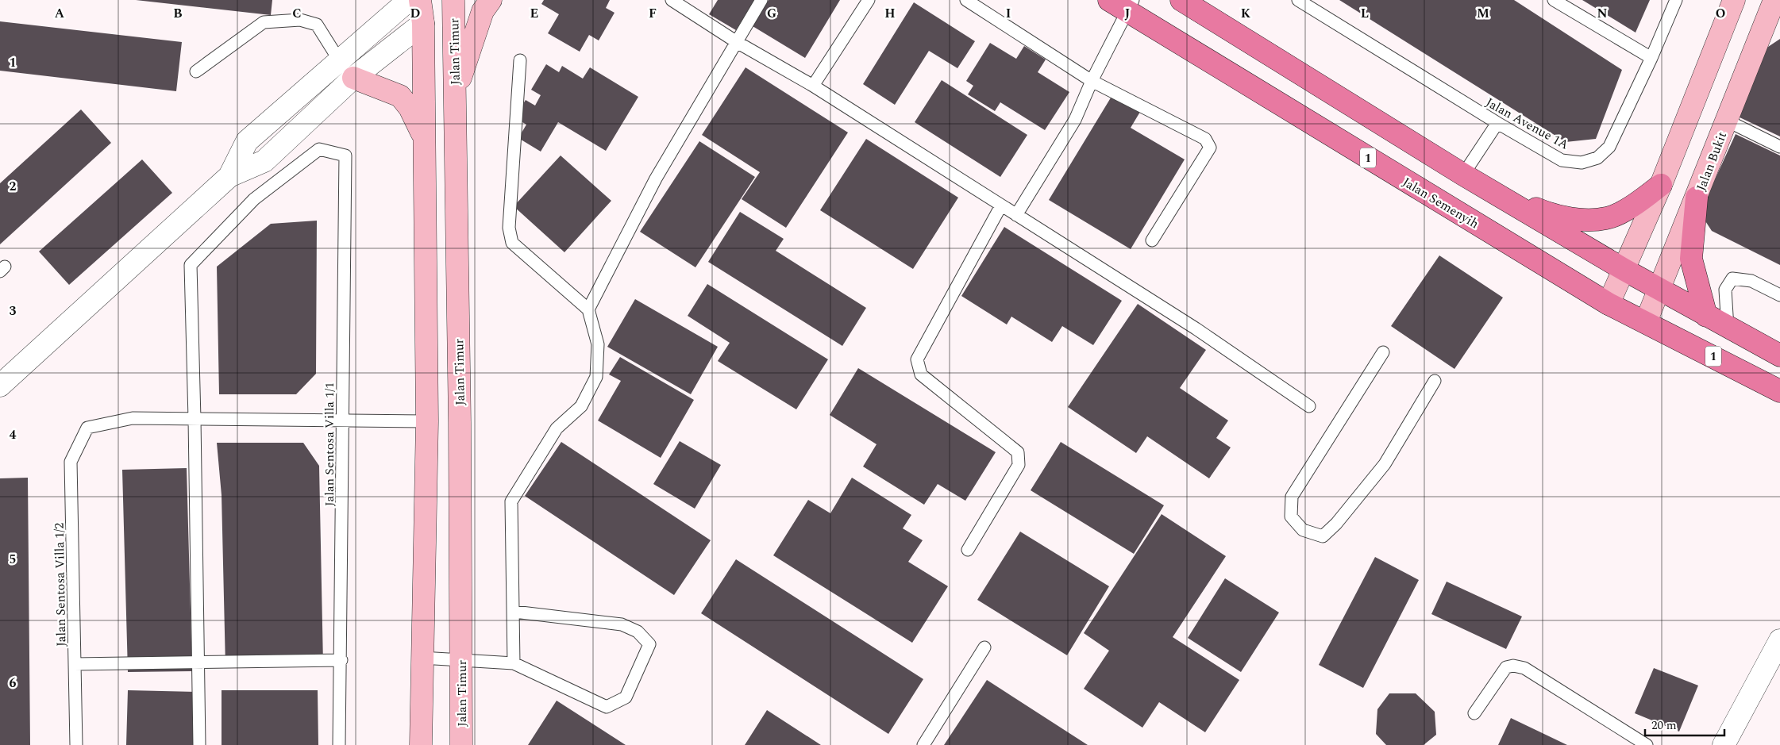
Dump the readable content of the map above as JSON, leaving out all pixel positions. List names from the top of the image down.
{
  "streets": {
    "main road": [
      "Jalan Timur",
      "1",
      "Jalan Bukit",
      "Jalan Semenyih"
    ],
    "lane": ["Jalan Avenue 1A", "Jalan Sentosa Villa 1/1", "Jalan Sentosa Villa 1/2"]
  },
  "crossings": [
    ["Jalan Bukit", "Jalan Semenyih"],
    ["Jalan Sentosa Villa 1/1", "Jalan Sentosa Villa 1/2"]
  ],
  "scale_bar": "20 m",
  "grid": {
    "columns": [
      "A",
      "B",
      "C",
      "D",
      "E",
      "F",
      "G",
      "H",
      "I",
      "J",
      "K",
      "L",
      "M",
      "N",
      "O"
    ],
    "rows": [
      "1",
      "2",
      "3",
      "4",
      "5",
      "6"
    ]
  }
}
